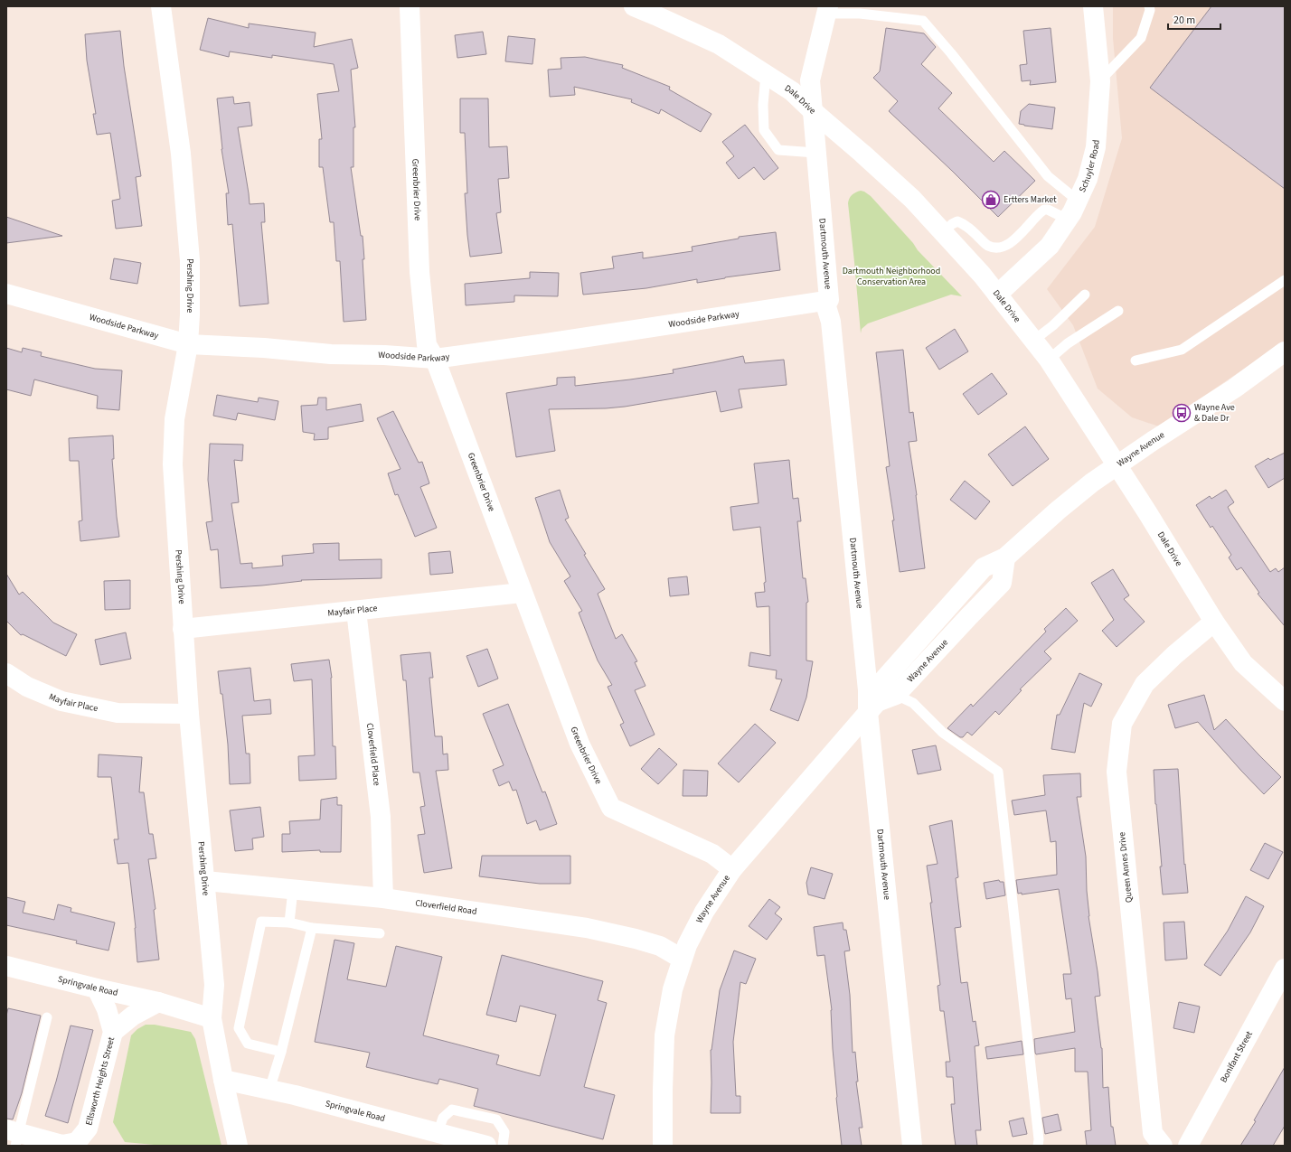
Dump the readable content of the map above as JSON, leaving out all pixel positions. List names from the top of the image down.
{
  "streets": {
    "street": [
      "Dale Drive",
      "Schuyler Road",
      "Greenbrier Drive",
      "Dartmouth Avenue",
      "Pershing Drive",
      "Woodside Parkway",
      "Wayne Avenue",
      "Mayfair Place",
      "Cloverfield Place",
      "Queen Annes Drive",
      "Cloverfield Road",
      "Springvale Road",
      "Bonifant Street",
      "Ellsworth Heights Street"
    ]
  },
  "crossings": [
    ["Dale Drive", "Schuyler Road"],
    ["Dale Drive", "Dartmouth Avenue"],
    ["Dale Drive", "Wayne Avenue"],
    ["Dale Drive", "Queen Annes Drive"],
    ["Greenbrier Drive", "Woodside Parkway"],
    ["Greenbrier Drive", "Wayne Avenue"],
    ["Greenbrier Drive", "Mayfair Place"],
    ["Dartmouth Avenue", "Woodside Parkway"],
    ["Dartmouth Avenue", "Wayne Avenue"],
    ["Pershing Drive", "Woodside Parkway"],
    ["Pershing Drive", "Mayfair Place"],
    ["Pershing Drive", "Cloverfield Road"],
    ["Pershing Drive", "Springvale Road"],
    ["Wayne Avenue", "Cloverfield Road"],
    ["Mayfair Place", "Cloverfield Place"],
    ["Cloverfield Place", "Cloverfield Road"],
    ["Springvale Road", "Ellsworth Heights Street"]
  ],
  "parks": ["Dartmouth Neighborhood Conservation Area"],
  "places": {
    "shop": ["Ertters Market"],
    "bus stop": ["Wayne Ave & Dale Dr"]
  },
  "scale_bar": "20 m"
}
